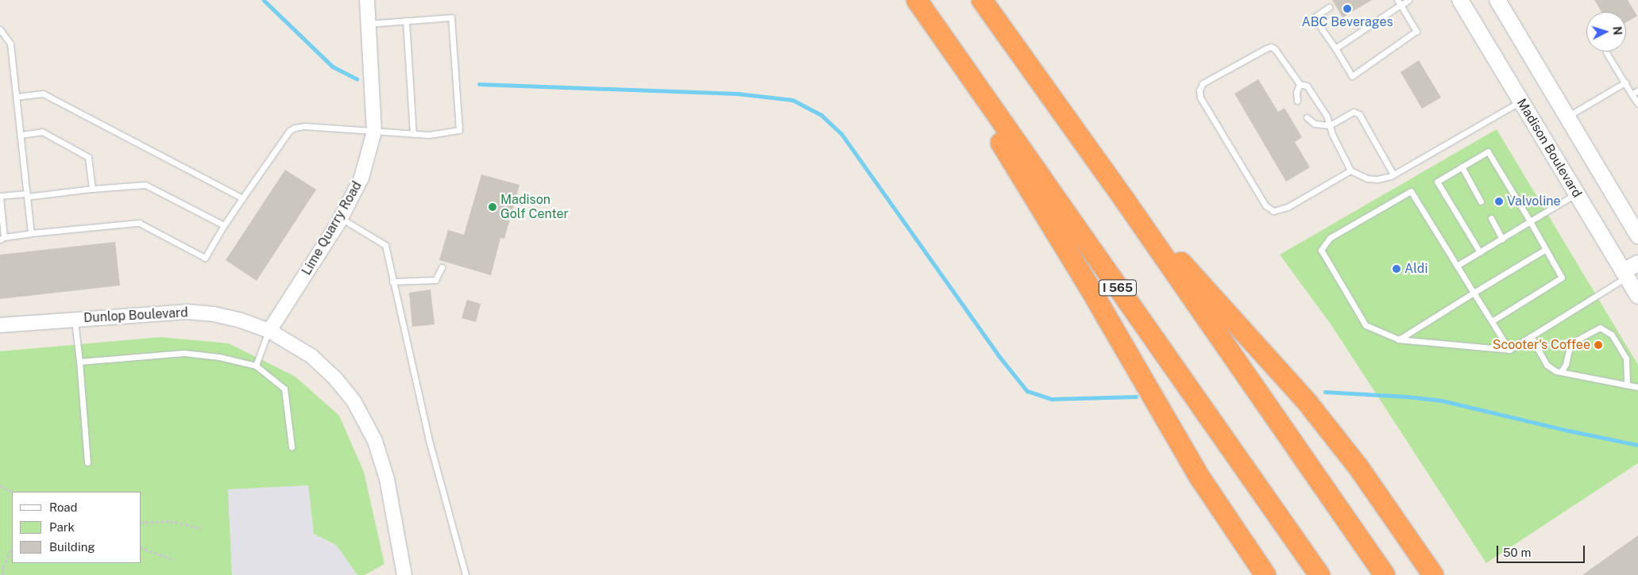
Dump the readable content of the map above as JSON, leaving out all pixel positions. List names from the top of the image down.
{
  "streets": {
    "highway": ["I 565"],
    "main road": ["Madison Boulevard"],
    "street": ["Lime Quarry Road", "Dunlop Boulevard"]
  },
  "crossings": [
    ["Lime Quarry Road", "Dunlop Boulevard"]
  ],
  "places": [
    "ABC Beverages",
    "Valvoline",
    "Madison Golf Center",
    "Aldi",
    "Scooter's Coffee"
  ],
  "legend": ["Road", "Park", "Building"],
  "scale_bar": "50 m",
  "north": "right"
}
